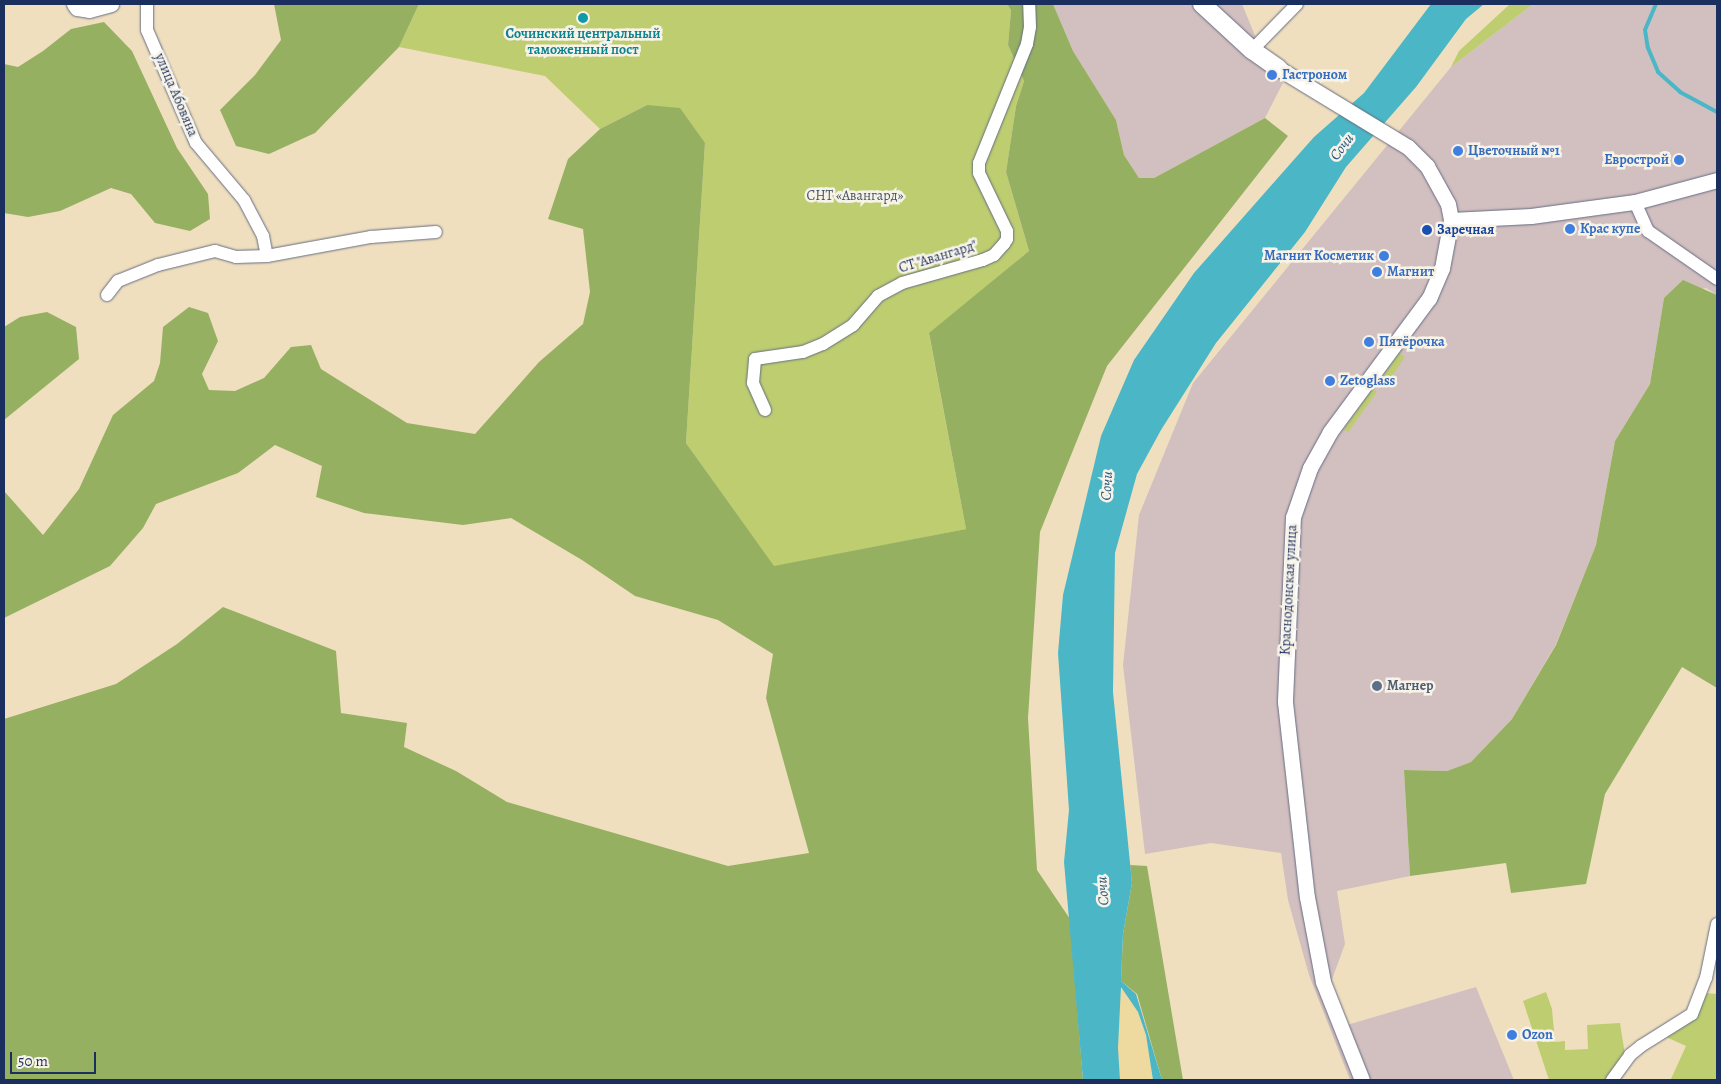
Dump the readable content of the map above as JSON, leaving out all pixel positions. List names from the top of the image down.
{
  "streets": {
    "street": ["улица Абовяна", "СТ \"Авангард\"", "Краснодонская улица"]
  },
  "water": ["Сочи"],
  "parks": ["СНТ «Авангард»"],
  "places": [
    "Сочинский центральный таможенный пост",
    "Гастроном",
    "Цветочный №1",
    "Еврострой",
    "Крас купе",
    "Заречная",
    "Магнит Косметик",
    "Магнит",
    "Пятёрочка",
    "Zetoglass",
    "Магнер",
    "Ozon"
  ],
  "scale_bar": "50 m"
}
